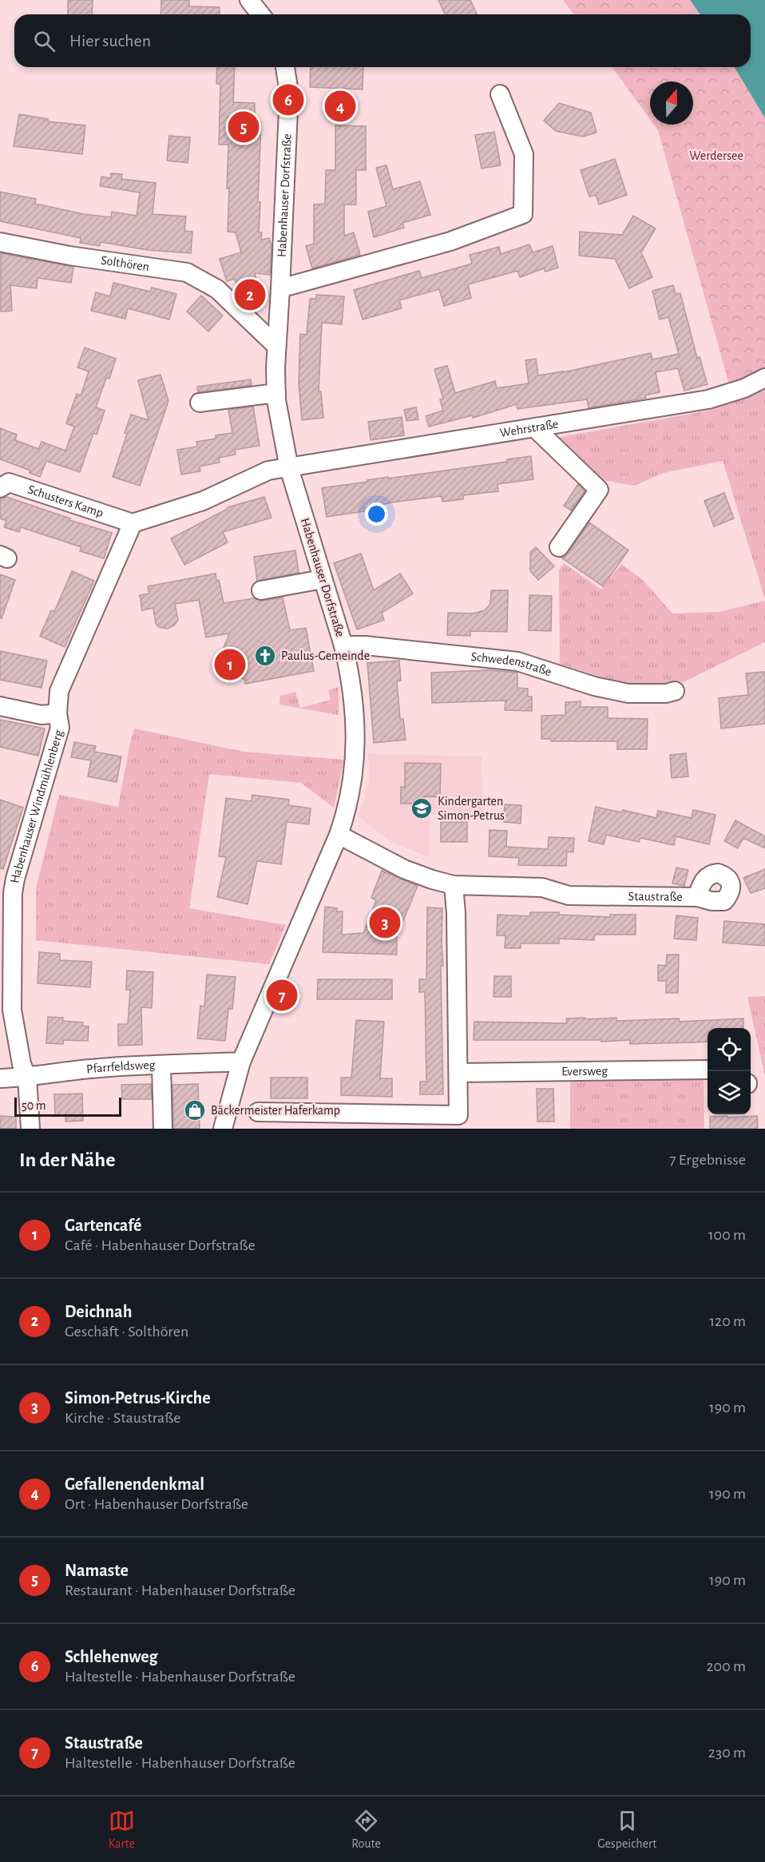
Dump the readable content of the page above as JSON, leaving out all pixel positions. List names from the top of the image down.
{
  "streets": {
    "street": [
      "Habenhauser Dorfstraße",
      "Solthören",
      "Wehrstraße",
      "Schusters Kamp",
      "Schwedenstraße",
      "Habenhauser Windmühlenberg",
      "Staustraße",
      "Pfarrfeldsweg",
      "Eversweg"
    ]
  },
  "crossings": [
    ["Habenhauser Dorfstraße", "Solthören"],
    ["Habenhauser Dorfstraße", "Wehrstraße"],
    ["Habenhauser Dorfstraße", "Schwedenstraße"],
    ["Habenhauser Dorfstraße", "Staustraße"],
    ["Habenhauser Dorfstraße", "Pfarrfeldsweg"],
    ["Schusters Kamp", "Habenhauser Windmühlenberg"],
    ["Habenhauser Windmühlenberg", "Pfarrfeldsweg"]
  ],
  "parks": ["Werdersee"],
  "places": {
    "church": ["Paulus-Gemeinde"],
    "school or university": ["Kindergarten Simon-Petrus"],
    "shop": ["Bäckermeister Haferkamp"]
  },
  "scale_bar": "50 m",
  "north": "top",
  "page": {
    "search": "Hier suchen",
    "pins": [
      "6",
      "4",
      "5",
      "2",
      "1",
      "3",
      "7"
    ],
    "scale": "50 m",
    "heading": ["In der Nähe", "7 Ergebnisse"],
    "list": [
      {
        "mark": "1",
        "name": "Gartencafé",
        "note": "Café · Habenhauser Dorfstraße",
        "value": "100 m"
      },
      {
        "mark": "2",
        "name": "Deichnah",
        "note": "Geschäft · Solthören",
        "value": "120 m"
      },
      {
        "mark": "3",
        "name": "Simon-Petrus-Kirche",
        "note": "Kirche · Staustraße",
        "value": "190 m"
      },
      {
        "mark": "4",
        "name": "Gefallenendenkmal",
        "note": "Ort · Habenhauser Dorfstraße",
        "value": "190 m"
      },
      {
        "mark": "5",
        "name": "Namaste",
        "note": "Restaurant · Habenhauser Dorfstraße",
        "value": "190 m"
      },
      {
        "mark": "6",
        "name": "Schlehenweg",
        "note": "Haltestelle · Habenhauser Dorfstraße",
        "value": "200 m"
      },
      {
        "mark": "7",
        "name": "Staustraße",
        "note": "Haltestelle · Habenhauser Dorfstraße",
        "value": "230 m"
      }
    ],
    "nav": ["Karte", "Route", "Gespeichert"]
  }
}
